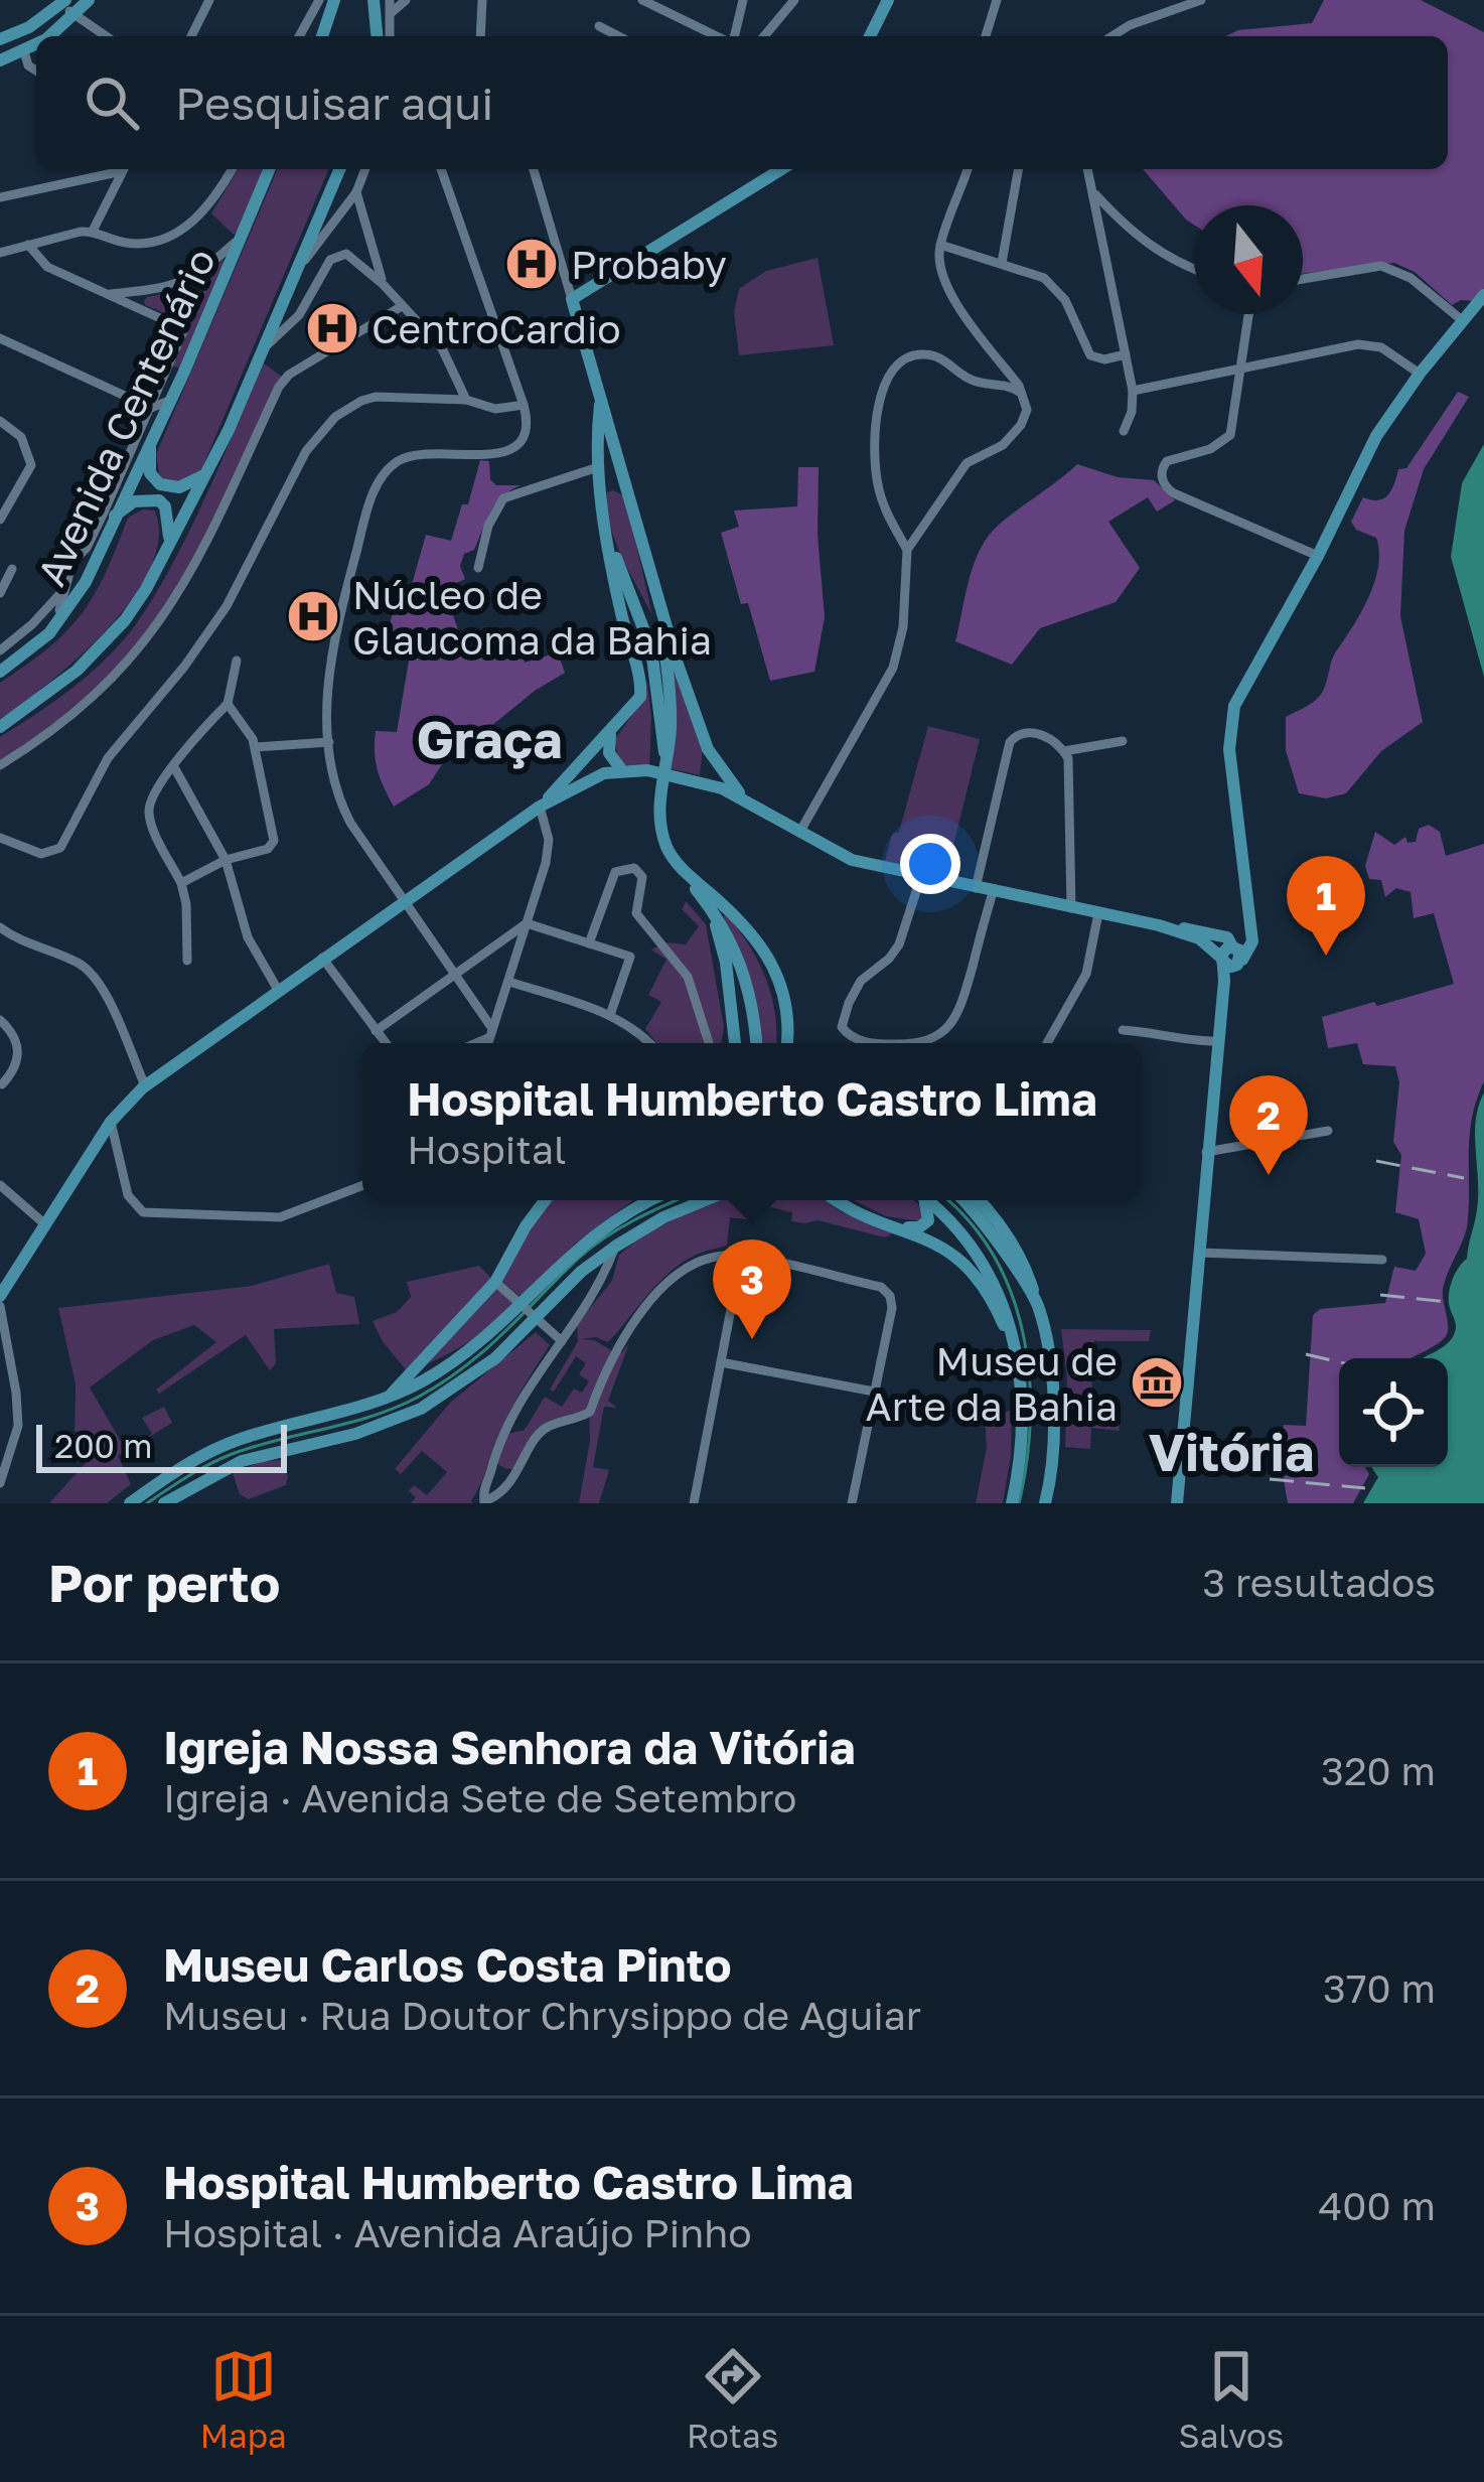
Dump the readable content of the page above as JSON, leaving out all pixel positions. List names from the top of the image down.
{
  "streets": {
    "main road": ["Avenida Centenário"]
  },
  "districts": ["Graça", "Vitória"],
  "places": {
    "hospital": ["Probaby", "CentroCardio", "Núcleo de Glaucoma da Bahia"],
    "museum": ["Museu de Arte da Bahia"]
  },
  "scale_bar": "200 m",
  "north": "bottom",
  "page": {
    "search": "Pesquisar aqui",
    "pins": ["1", "2", "3"],
    "popup": ["Hospital Humberto Castro Lima", "Hospital"],
    "scale": "200 m",
    "heading": ["Por perto", "3 resultados"],
    "list": [
      {
        "mark": "1",
        "name": "Igreja Nossa Senhora da Vitória",
        "note": "Igreja · Avenida Sete de Setembro",
        "value": "320 m"
      },
      {
        "mark": "2",
        "name": "Museu Carlos Costa Pinto",
        "note": "Museu · Rua Doutor Chrysippo de Aguiar",
        "value": "370 m"
      },
      {
        "mark": "3",
        "name": "Hospital Humberto Castro Lima",
        "note": "Hospital · Avenida Araújo Pinho",
        "value": "400 m"
      }
    ],
    "nav": ["Mapa", "Rotas", "Salvos"]
  }
}
